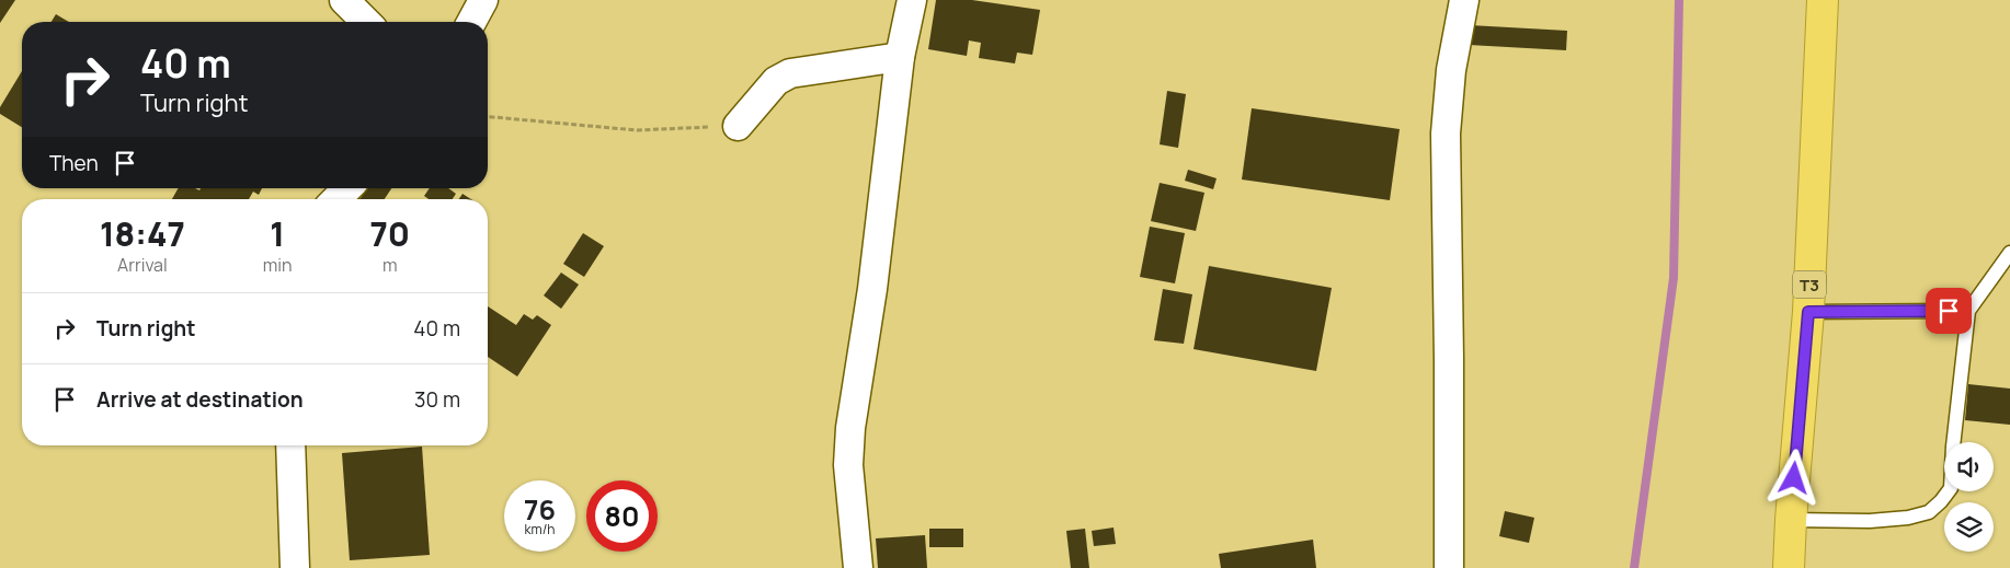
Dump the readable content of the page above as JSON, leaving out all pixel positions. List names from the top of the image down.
{
  "streets": {
    "highway": ["T3"]
  },
  "page": {
    "turn": ["40 m", "Turn right"],
    "then": "Then",
    "eta": [
      "18:47",
      "Arrival",
      "1",
      "min",
      "70",
      "m"
    ],
    "list": [
      {
        "name": "Turn right",
        "value": "40 m"
      },
      {
        "name": "Arrive at destination",
        "value": "30 m"
      }
    ],
    "speed": "76 km/h",
    "limit": "80"
  }
}
